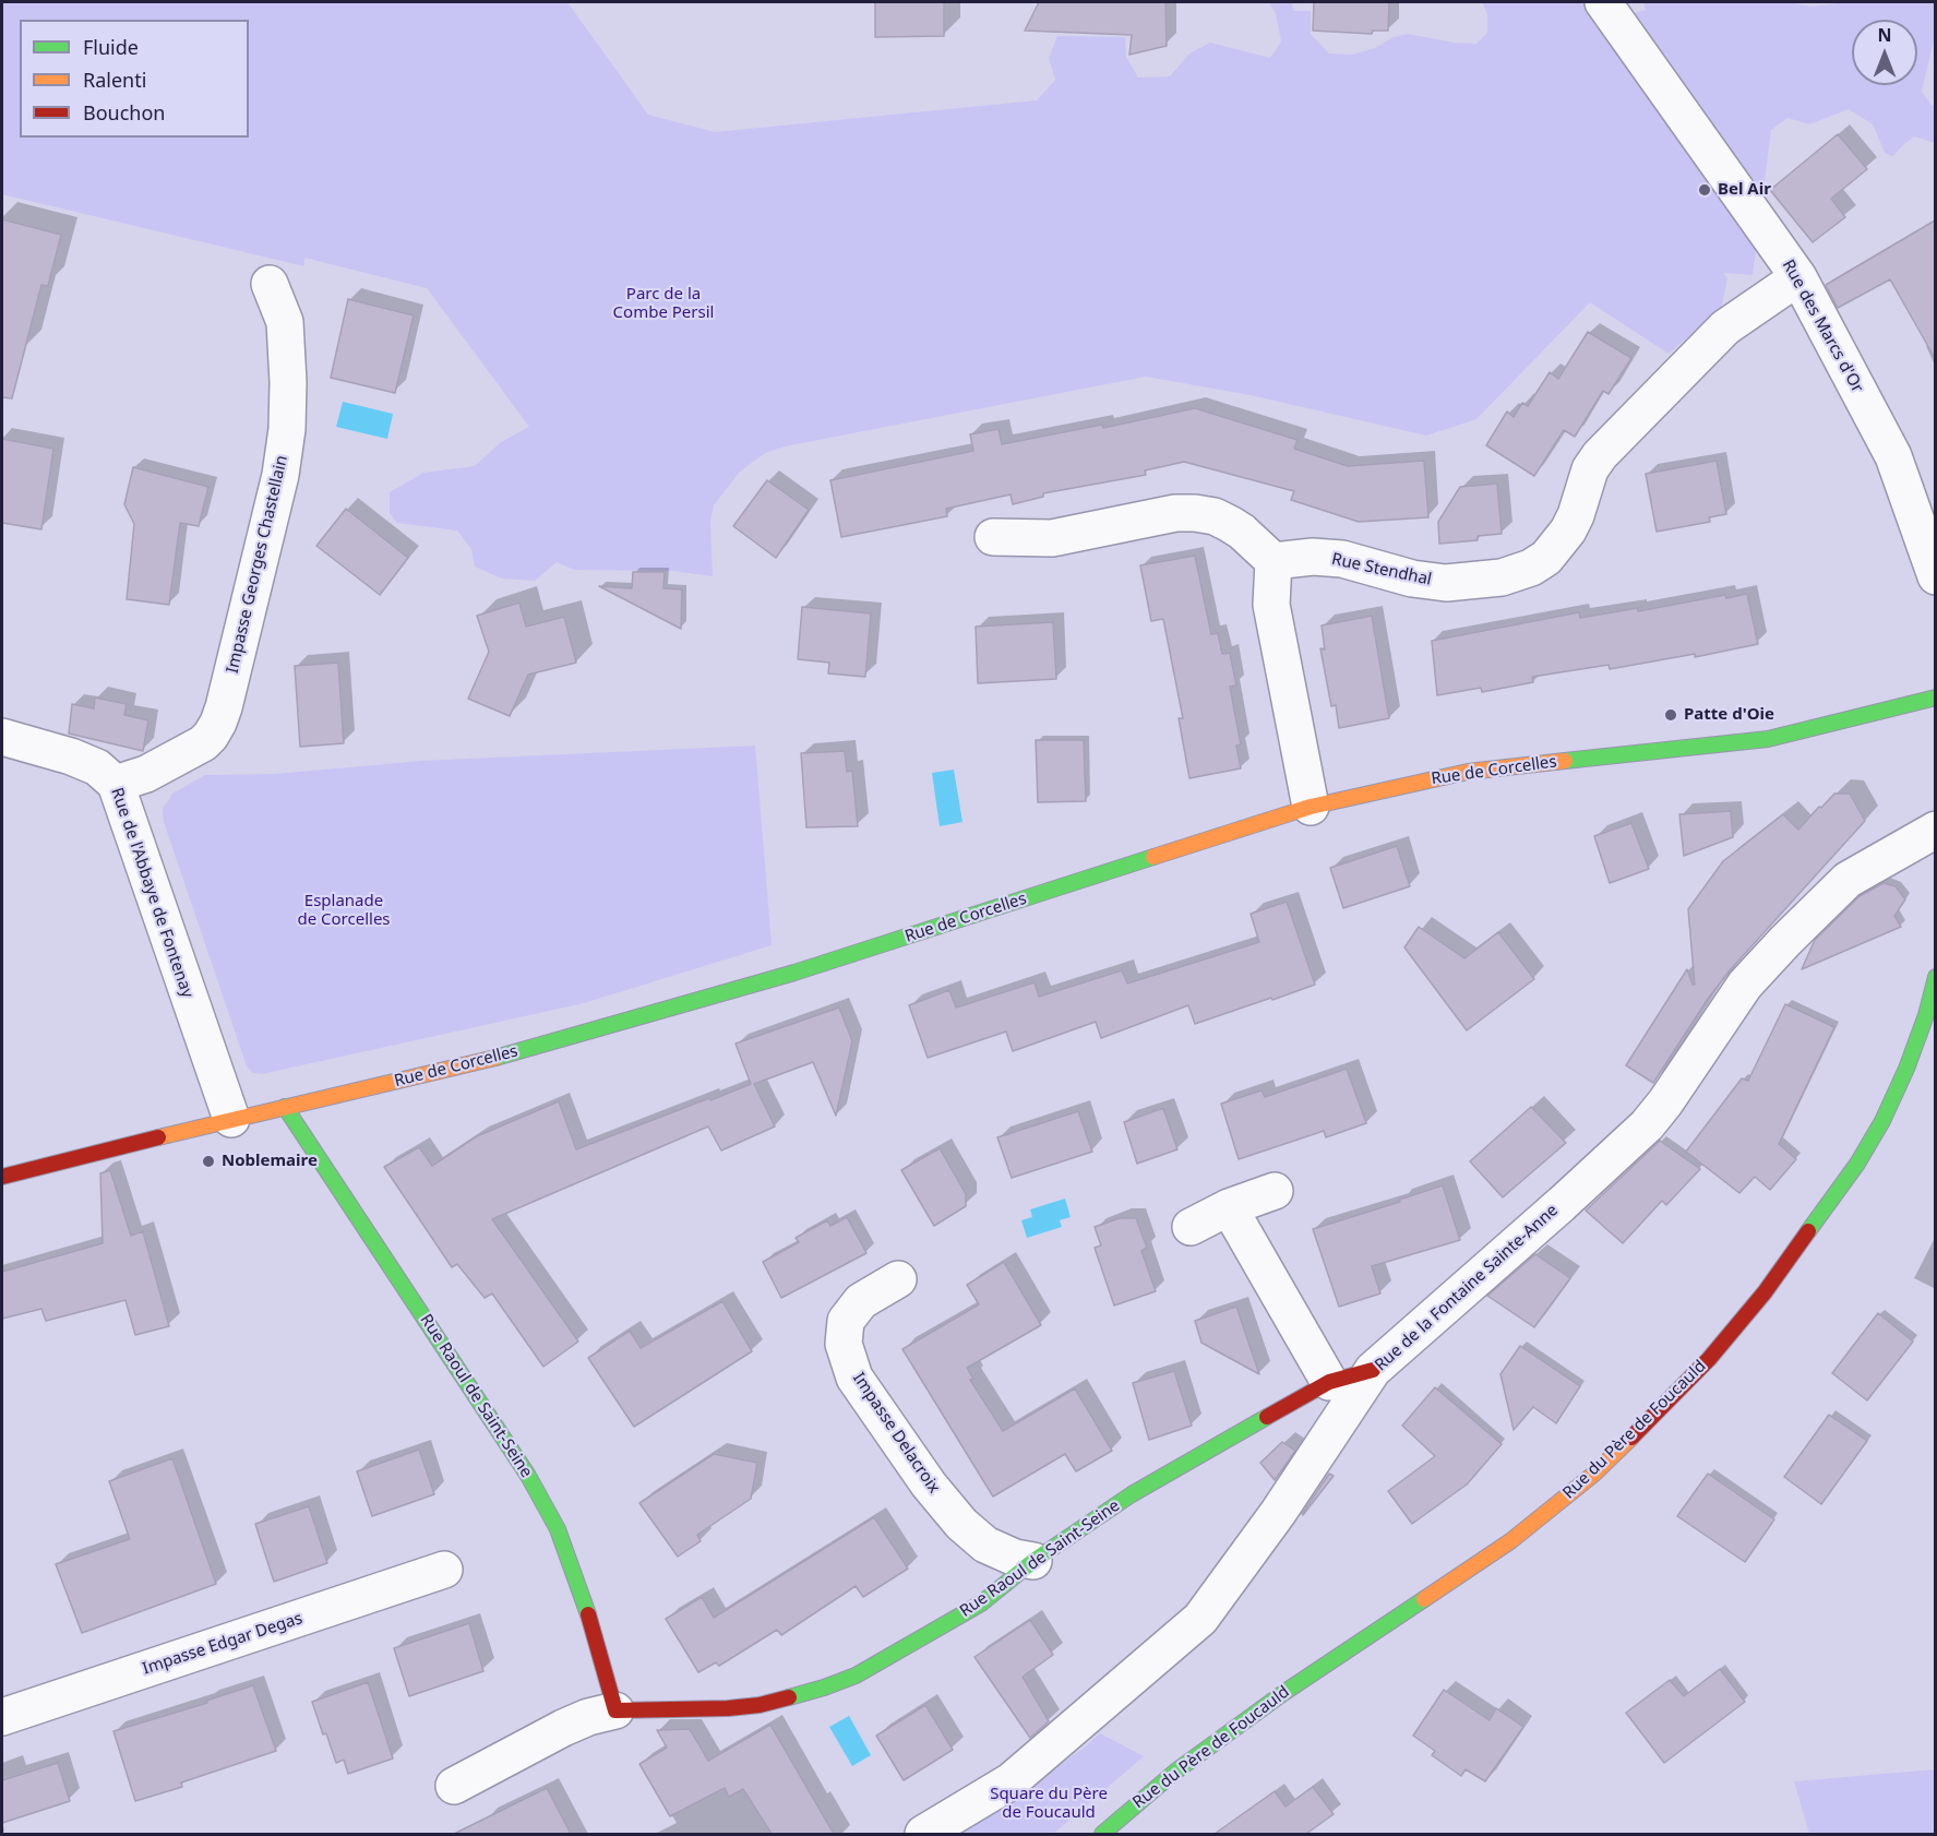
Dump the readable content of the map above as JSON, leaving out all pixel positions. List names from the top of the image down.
{
  "streets": {
    "street": [
      "Rue des Marcs d'Or",
      "Impasse Georges Chastellain",
      "Rue Stendhal",
      "Rue de Corcelles",
      "Rue de l'Abbaye de Fontenay",
      "Rue de la Fontaine Sainte-Anne",
      "Rue Raoul de Saint-Seine",
      "Rue du Père de Foucauld",
      "Impasse Delacroix",
      "Impasse Edgar Degas"
    ]
  },
  "crossings": [
    ["Rue des Marcs d'Or", "Rue Stendhal"],
    ["Impasse Georges Chastellain", "Rue de l'Abbaye de Fontenay"],
    ["Rue de Corcelles", "Rue de l'Abbaye de Fontenay"],
    ["Rue de Corcelles", "Rue Raoul de Saint-Seine"],
    ["Rue de la Fontaine Sainte-Anne", "Rue Raoul de Saint-Seine"],
    ["Rue Raoul de Saint-Seine", "Impasse Delacroix"]
  ],
  "parks": ["Parc de la Combe Persil", "Esplanade de Corcelles", "Square du Père de Foucauld"],
  "places": ["Bel Air", "Patte d'Oie", "Noblemaire"],
  "legend": ["Fluide", "Ralenti", "Bouchon"],
  "north": "top"
}
